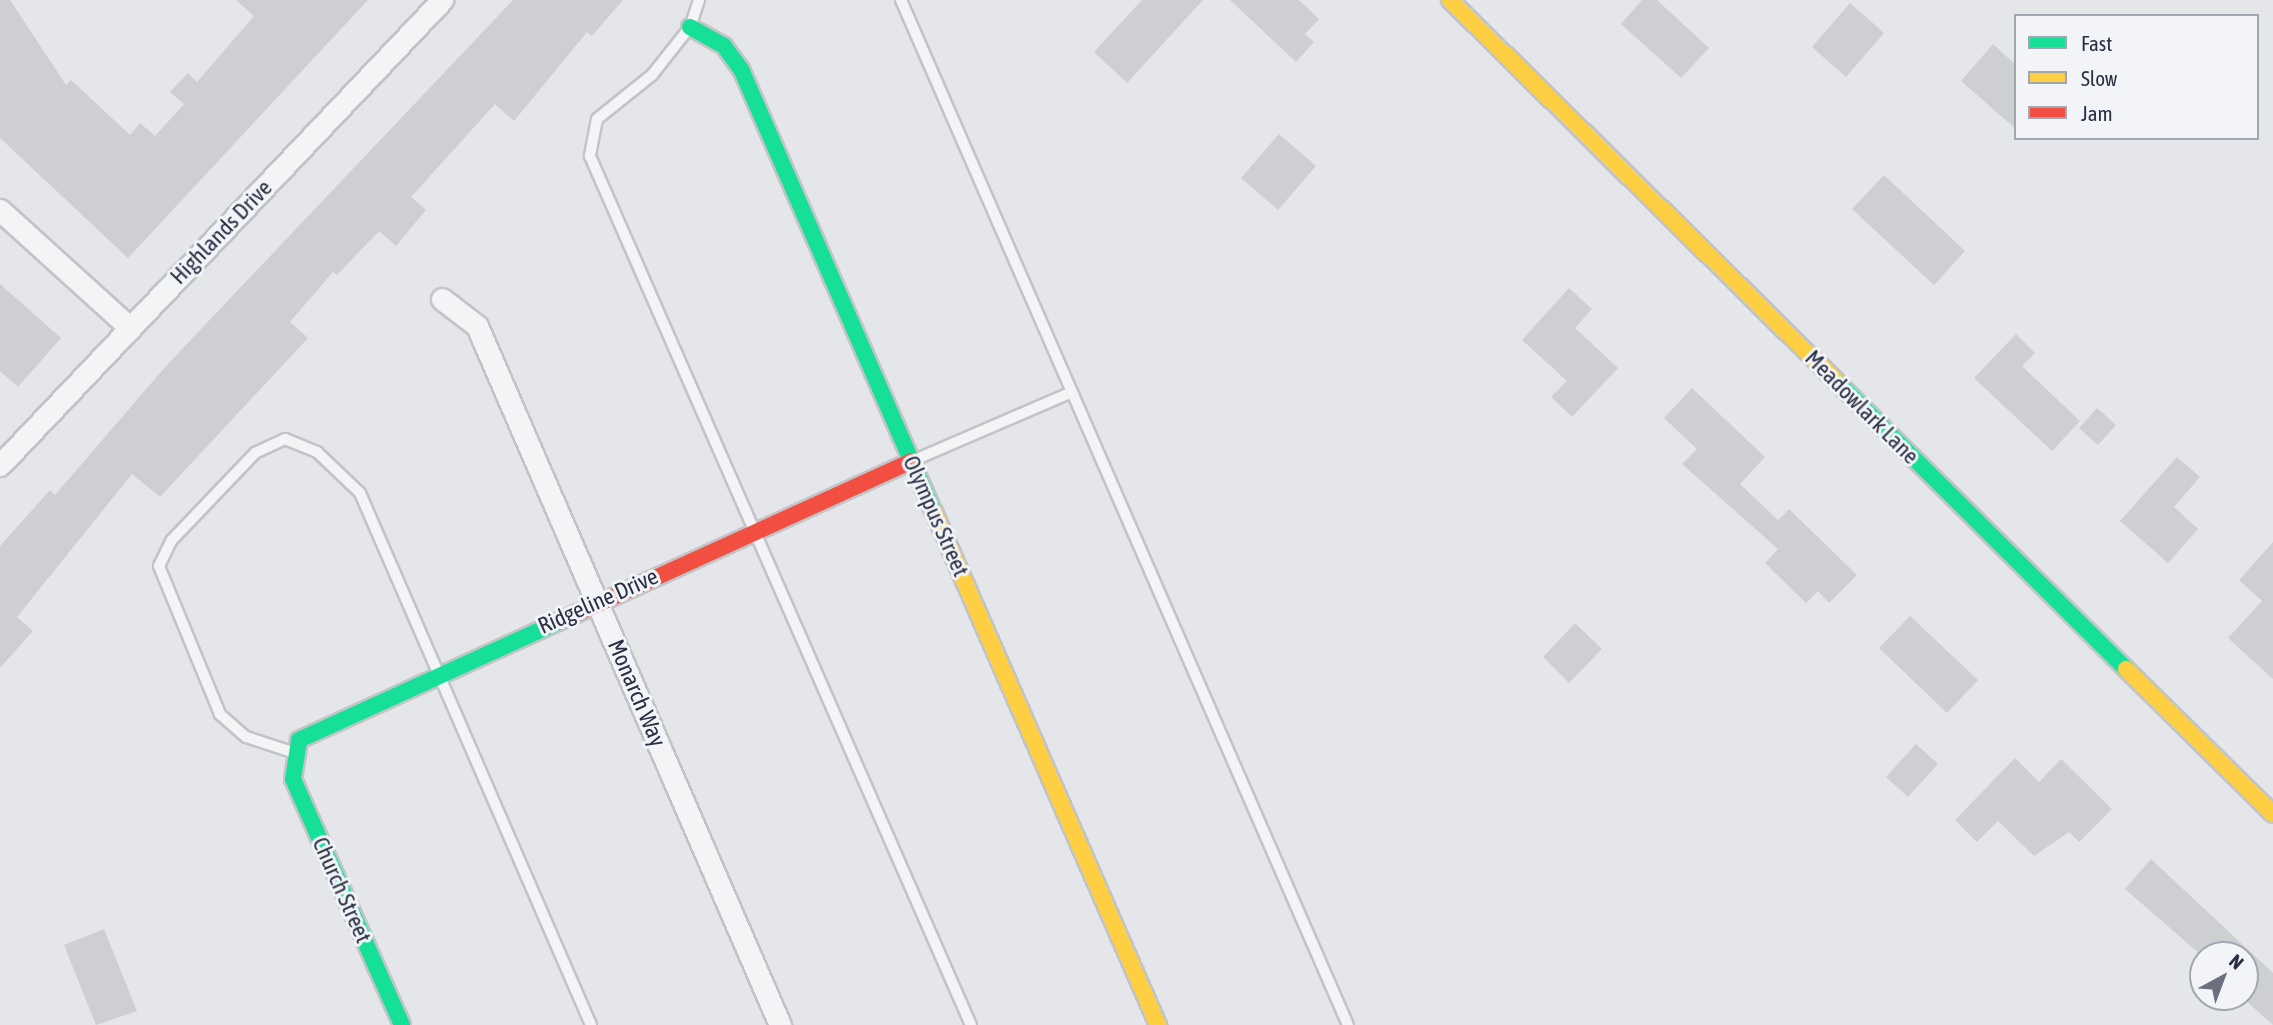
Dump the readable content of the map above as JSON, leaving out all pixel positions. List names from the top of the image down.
{
  "streets": {
    "street": [
      "Highlands Drive",
      "Meadowlark Lane",
      "Olympus Street",
      "Ridgeline Drive",
      "Monarch Way",
      "Church Street"
    ]
  },
  "crossings": [
    ["Olympus Street", "Ridgeline Drive"],
    ["Ridgeline Drive", "Monarch Way"],
    ["Ridgeline Drive", "Church Street"]
  ],
  "legend": ["Fast", "Slow", "Jam"],
  "north": "top right"
}
